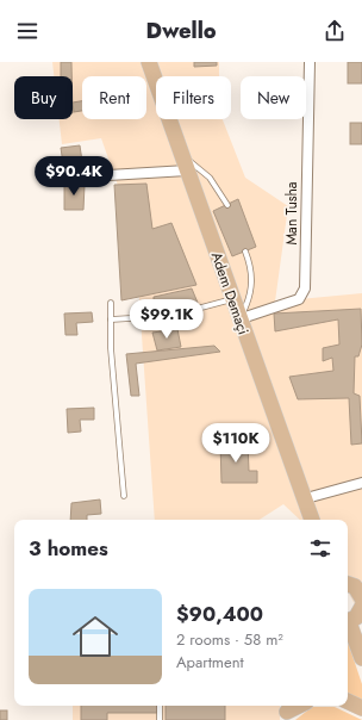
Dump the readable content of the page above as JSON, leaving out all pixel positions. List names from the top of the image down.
{
  "streets": {
    "main road": ["Adem Demaçi"],
    "street": ["Man Tusha"]
  },
  "crossings": [
    ["Man Tusha", "Adem Demaçi"]
  ],
  "page": {
    "header": "Dwello",
    "chip": [
      "Buy",
      "Rent",
      "Filters",
      "New"
    ],
    "price": ["$90.4K", "$99.1K", "$110K"],
    "heading": "3 homes",
    "list": [
      {
        "name": "$90,400",
        "note": "2 rooms · 58 m² · Apartment"
      }
    ]
  }
}
